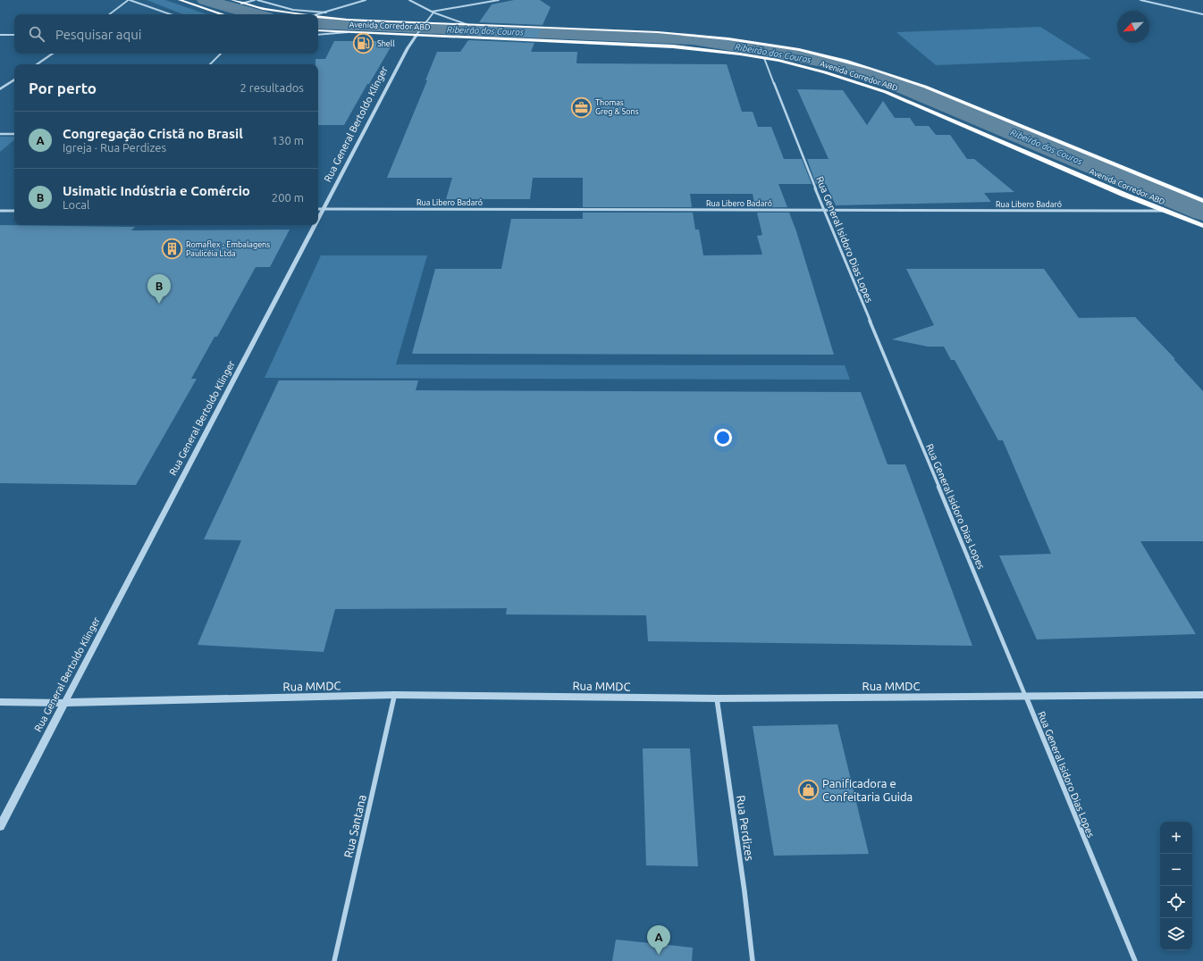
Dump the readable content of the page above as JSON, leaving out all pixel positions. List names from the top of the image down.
{
  "streets": {
    "highway": ["Avenida Corredor ABD"],
    "street": [
      "Rua General Bertoldo Klinger",
      "Rua Libero Badaró",
      "Rua General Isidoro Dias Lopes",
      "Rua MMDC",
      "Rua Santana",
      "Rua Perdizes"
    ]
  },
  "crossings": [
    ["Avenida Corredor ABD", "Rua General Bertoldo Klinger"],
    ["Avenida Corredor ABD", "Rua Libero Badaró"],
    ["Avenida Corredor ABD", "Rua General Isidoro Dias Lopes"],
    ["Rua General Bertoldo Klinger", "Rua Libero Badaró"],
    ["Rua General Bertoldo Klinger", "Rua MMDC"],
    ["Rua Libero Badaró", "Rua General Isidoro Dias Lopes"],
    ["Rua General Isidoro Dias Lopes", "Rua MMDC"],
    ["Rua MMDC", "Rua Santana"],
    ["Rua MMDC", "Rua Perdizes"]
  ],
  "water": ["Ribeirão dos Couros"],
  "places": {
    "fuel station": ["Shell"],
    "office": ["Thomas Greg & Sons"],
    "building": ["Romaflex - Embalagens Paulicéia Ltda"],
    "shop": ["Panificadora e Confeitaria Guida"]
  },
  "north": "bottom left",
  "page": {
    "search": "Pesquisar aqui",
    "heading": ["Por perto", "2 resultados"],
    "list": [
      {
        "mark": "A",
        "name": "Congregação Cristã no Brasil",
        "note": "Igreja · Rua Perdizes",
        "value": "130 m"
      },
      {
        "mark": "B",
        "name": "Usimatic Indústria e Comércio",
        "note": "Local",
        "value": "200 m"
      }
    ],
    "pins": ["B", "A"],
    "map_buttons": ["+", "−"]
  }
}
